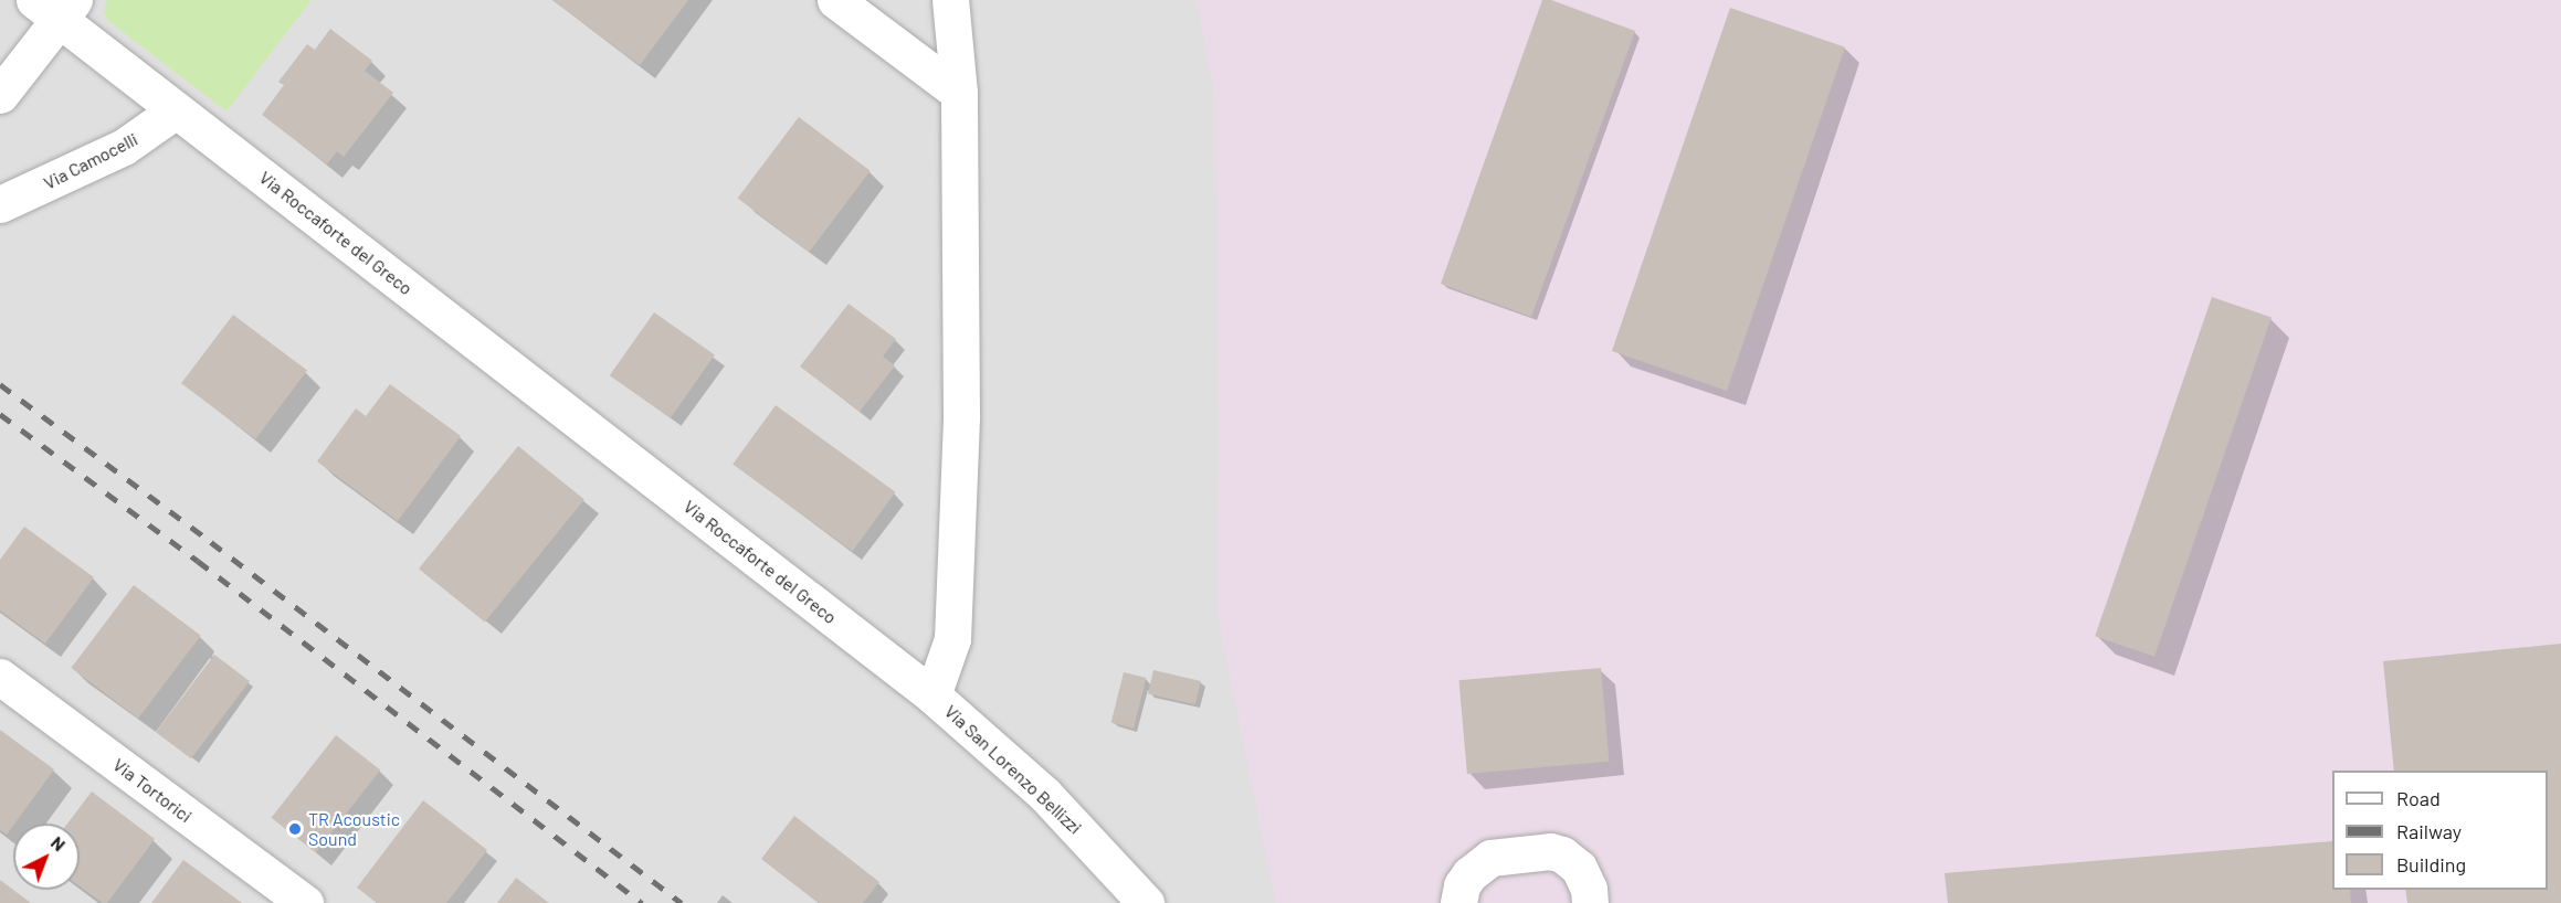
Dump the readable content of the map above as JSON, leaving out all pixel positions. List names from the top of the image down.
{
  "streets": {
    "street": [
      "Via Camocelli",
      "Via Roccaforte del Greco",
      "Via San Lorenzo Bellizzi",
      "Via Tortorici"
    ]
  },
  "crossings": [
    ["Via Camocelli", "Via Roccaforte del Greco"],
    ["Via Roccaforte del Greco", "Via San Lorenzo Bellizzi"]
  ],
  "places": ["TR Acoustic Sound"],
  "legend": ["Road", "Railway", "Building"],
  "north": "top right"
}
